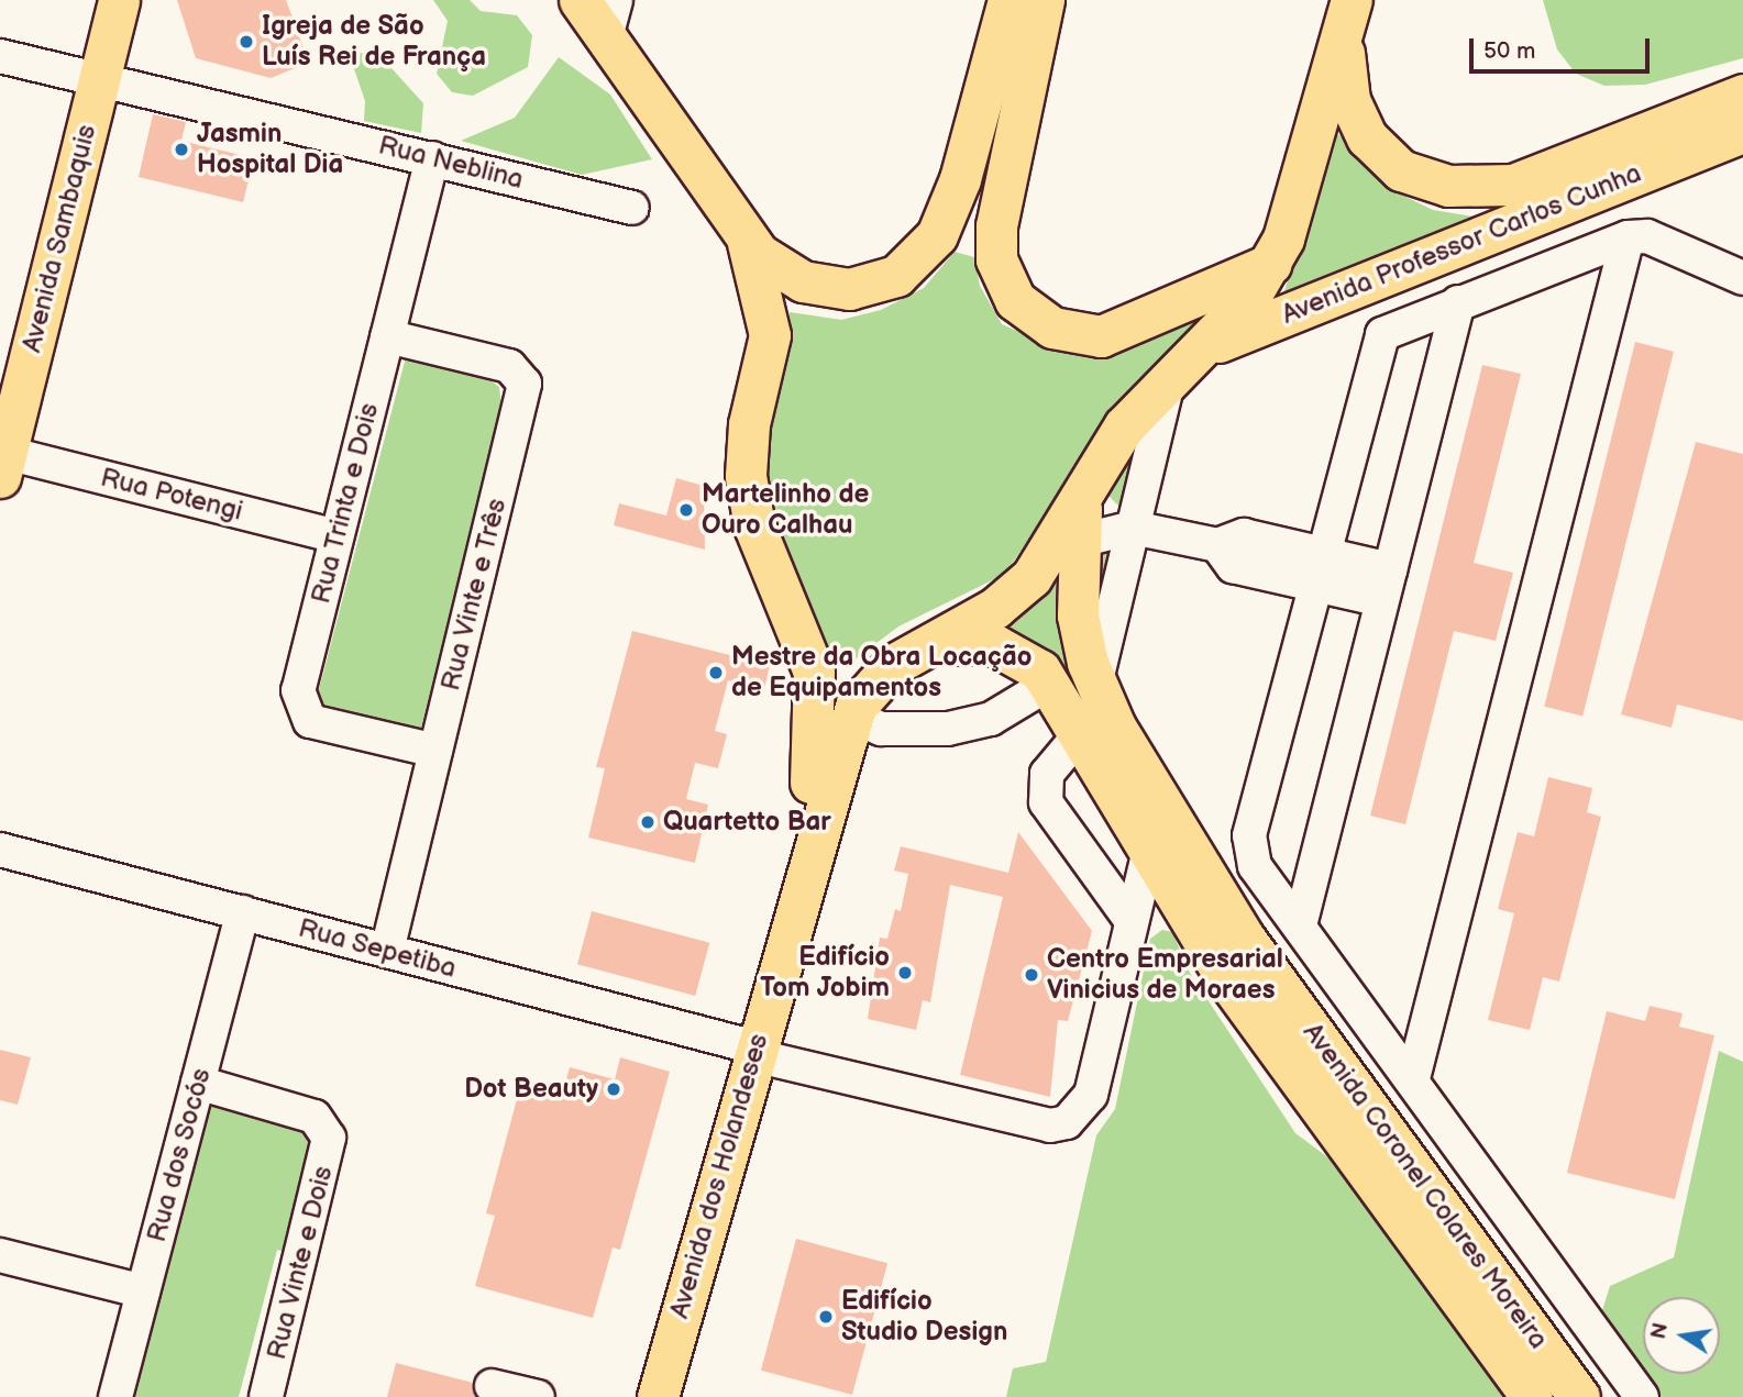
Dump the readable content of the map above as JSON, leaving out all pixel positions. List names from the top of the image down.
{
  "streets": {
    "main road": [
      "Avenida Sambaquis",
      "Avenida Professor Carlos Cunha",
      "Avenida dos Holandeses",
      "Avenida Coronel Colares Moreira"
    ],
    "street": [
      "Rua Neblina",
      "Rua Potengi",
      "Rua Trinta e Dois",
      "Rua Vinte e Três",
      "Rua Sepetiba",
      "Rua dos Socós",
      "Rua Vinte e Dois"
    ]
  },
  "crossings": [
    ["Rua Neblina", "Avenida Sambaquis"],
    ["Rua Neblina", "Rua Trinta e Dois"],
    ["Avenida Sambaquis", "Rua Potengi"],
    ["Avenida Professor Carlos Cunha", "Avenida Coronel Colares Moreira"],
    ["Rua Potengi", "Rua Trinta e Dois"],
    ["Rua Trinta e Dois", "Rua Vinte e Três"],
    ["Rua Vinte e Três", "Rua Sepetiba"],
    ["Rua Sepetiba", "Rua dos Socós"],
    ["Rua Sepetiba", "Avenida dos Holandeses"],
    ["Rua dos Socós", "Rua Vinte e Dois"],
    ["Avenida dos Holandeses", "Avenida Coronel Colares Moreira"]
  ],
  "places": [
    "Igreja de São Luís Rei de França",
    "Jasmin Hospital Dia",
    "Martelinho de Ouro Calhau",
    "Mestre da Obra Locação de Equipamentos",
    "Quartetto Bar",
    "Edifício Tom Jobim",
    "Centro Empresarial Vinicius de Moraes",
    "Dot Beauty",
    "Edifício Studio Design"
  ],
  "scale_bar": "50 m",
  "north": "left"
}
